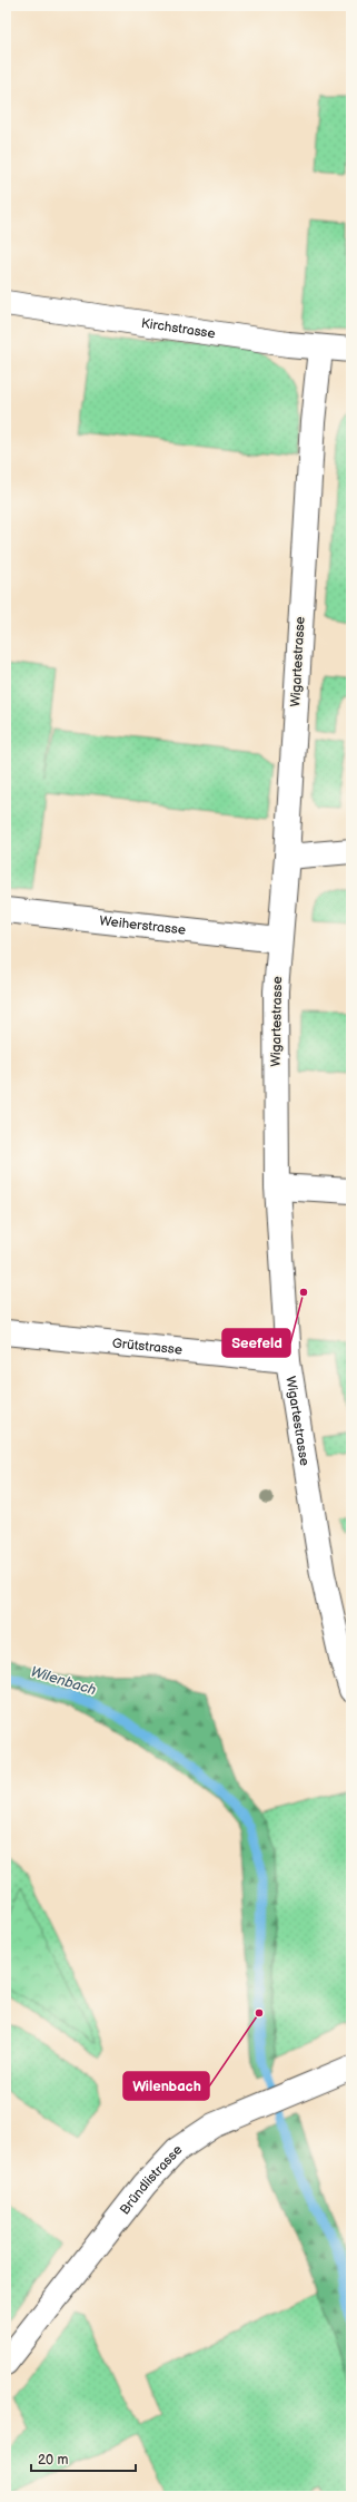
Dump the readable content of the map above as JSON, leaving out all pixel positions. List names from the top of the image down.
{
  "streets": {
    "street": [
      "Kirchstrasse",
      "Wigartestrasse",
      "Weiherstrasse",
      "Grütstrasse",
      "Bründlistrasse"
    ]
  },
  "crossings": [
    ["Kirchstrasse", "Wigartestrasse"],
    ["Wigartestrasse", "Weiherstrasse"],
    ["Wigartestrasse", "Grütstrasse"]
  ],
  "water": ["Wilenbach"],
  "places": ["Seefeld", "Wilenbach"],
  "scale_bar": "20 m"
}
